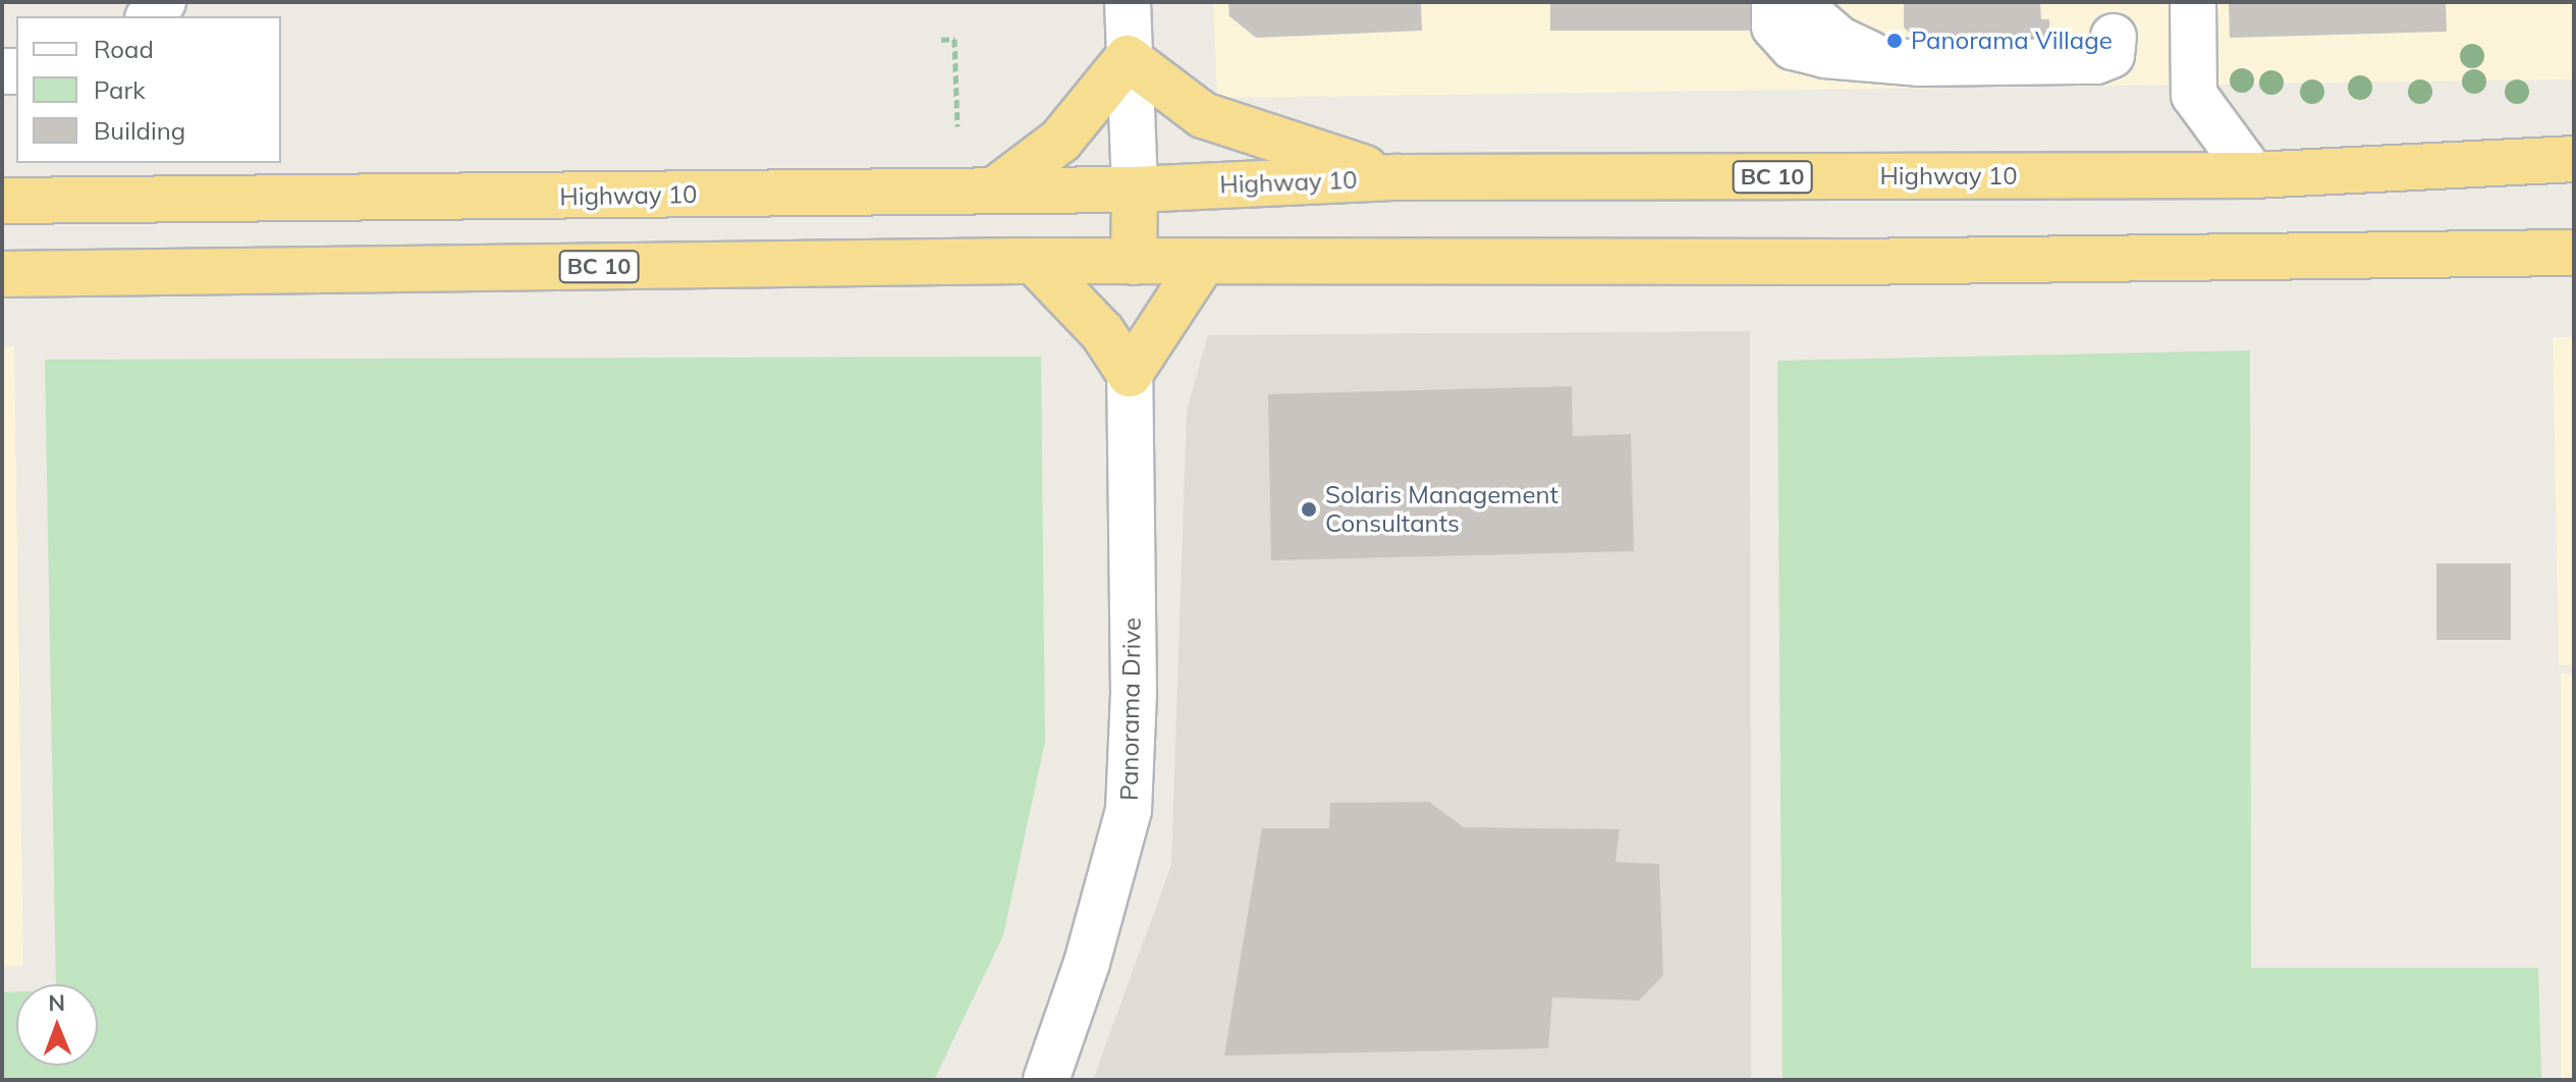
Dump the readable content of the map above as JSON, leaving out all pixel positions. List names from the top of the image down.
{
  "streets": {
    "highway": ["Highway 10", "BC 10"],
    "street": ["Panorama Drive"]
  },
  "places": ["Panorama Village", "Solaris Management Consultants"],
  "legend": ["Road", "Park", "Building"],
  "north": "top"
}
